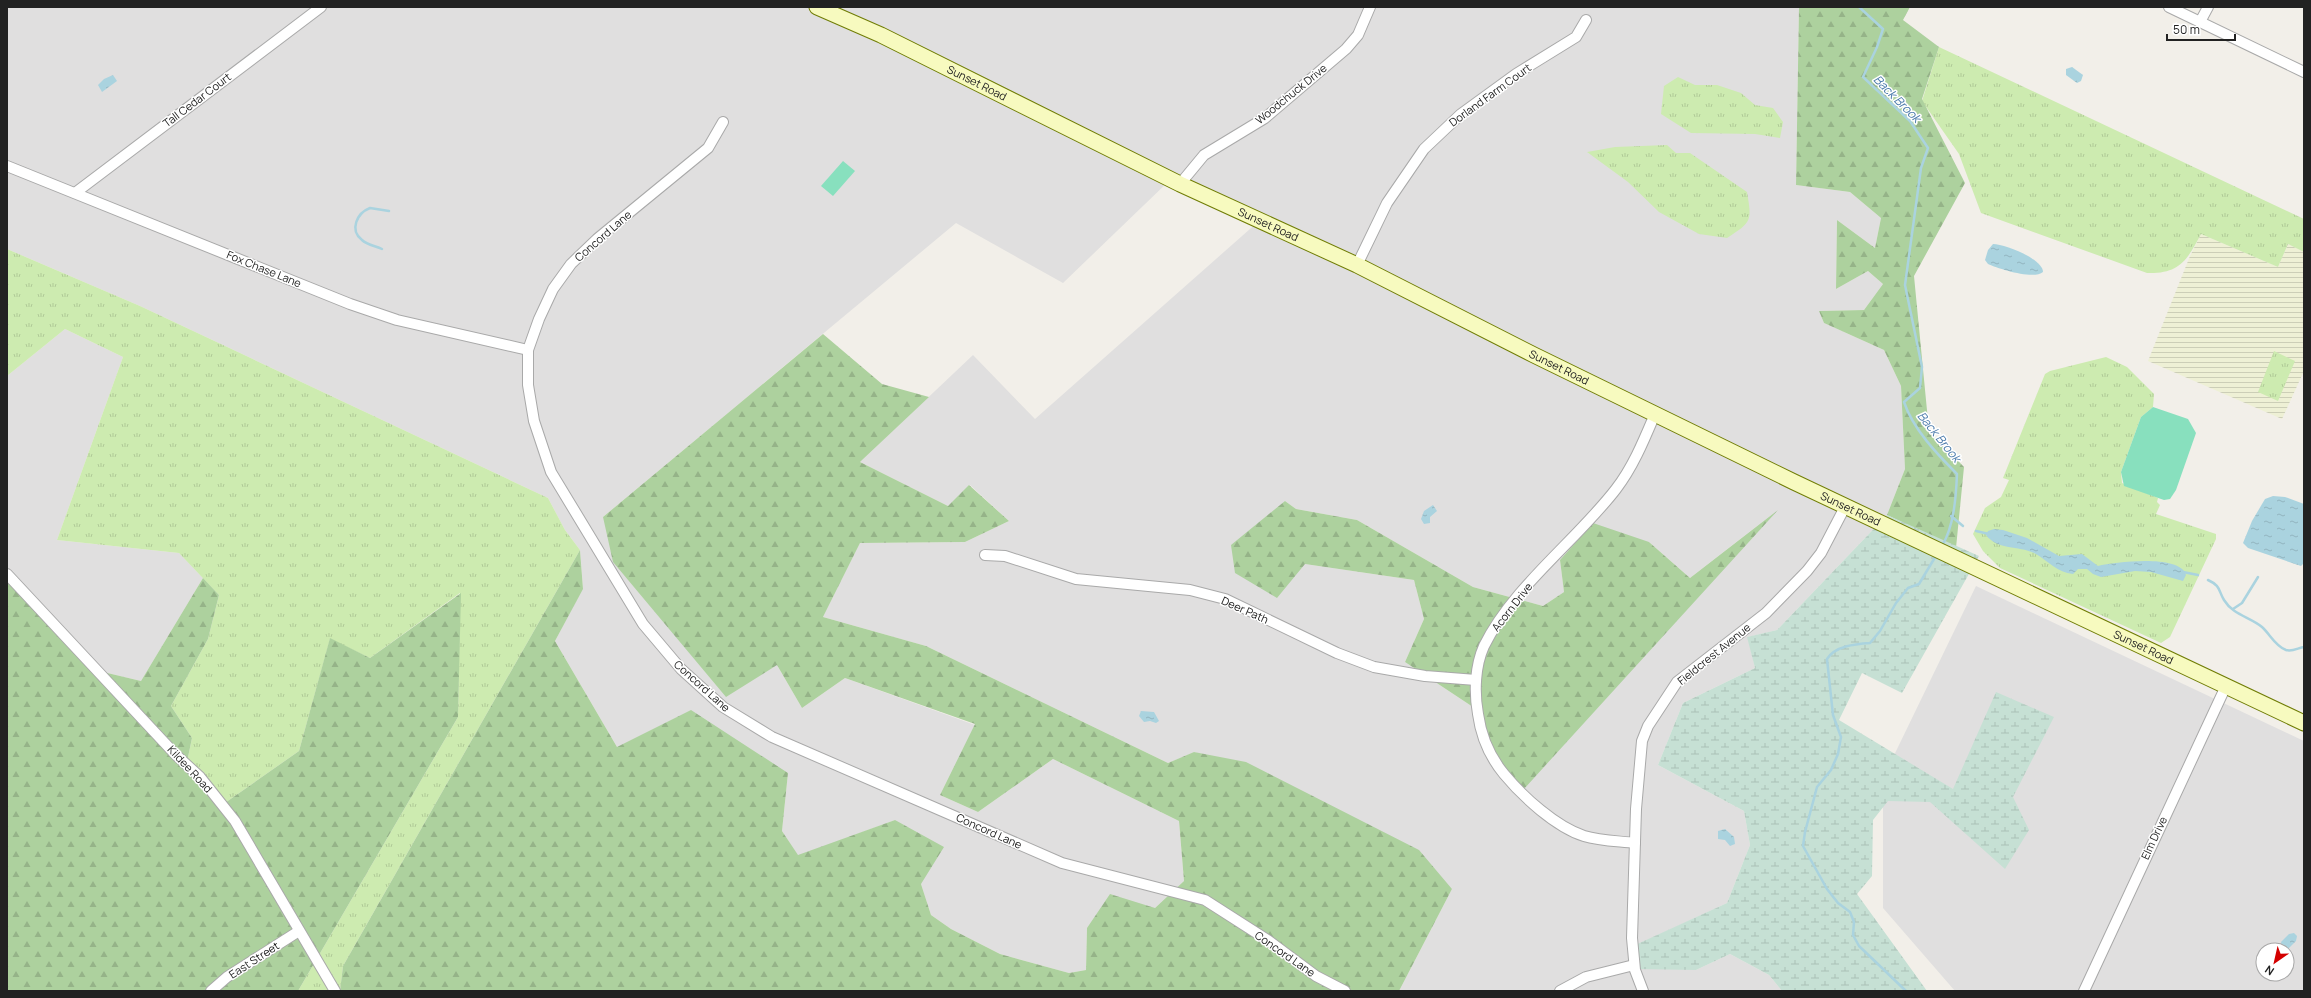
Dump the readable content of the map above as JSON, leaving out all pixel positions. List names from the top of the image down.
{
  "streets": {
    "street": [
      "Sunset Road",
      "Woodchuck Drive",
      "Dorland Farm Court",
      "Tall Cedar Court",
      "Concord Lane",
      "Fox Chase Lane",
      "Acorn Drive",
      "Deer Path",
      "Fieldcrest Avenue",
      "Kildee Road",
      "Elm Drive",
      "East Street"
    ]
  },
  "crossings": [
    ["Sunset Road", "Woodchuck Drive"],
    ["Sunset Road", "Dorland Farm Court"],
    ["Sunset Road", "Acorn Drive"],
    ["Sunset Road", "Fieldcrest Avenue"],
    ["Sunset Road", "Elm Drive"],
    ["Tall Cedar Court", "Fox Chase Lane"],
    ["Concord Lane", "Fox Chase Lane"],
    ["Acorn Drive", "Deer Path"],
    ["Acorn Drive", "Fieldcrest Avenue"],
    ["Kildee Road", "East Street"]
  ],
  "water": ["Back Brook"],
  "scale_bar": "50 m",
  "north": "bottom left"
}
